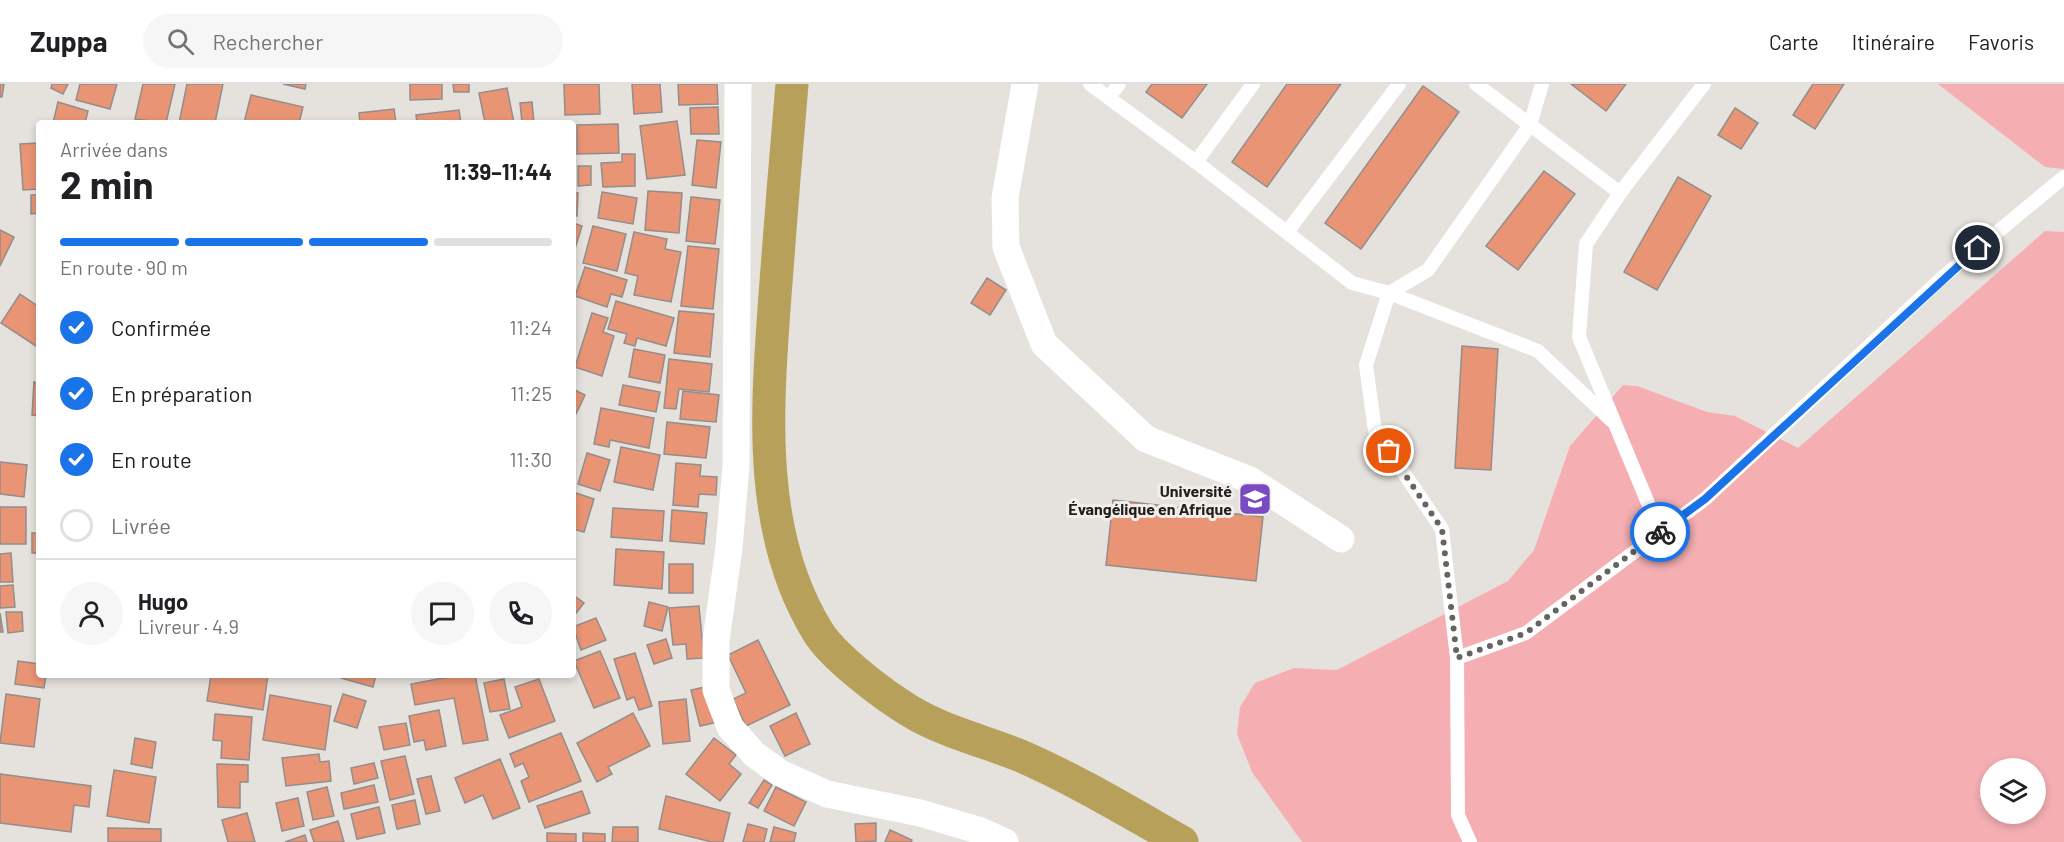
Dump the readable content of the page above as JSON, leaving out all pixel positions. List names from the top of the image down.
{
  "places": {
    "school or university": ["Université Évangélique en Afrique"]
  },
  "page": {
    "header": "Zuppa",
    "search": "Rechercher",
    "nav": ["Carte", "Itinéraire", "Favoris"],
    "heading": ["2 min", "Arrivée dans", "11:39–11:44"],
    "panel": ["Hugo", "Livreur · 4.9"],
    "bar": "En route · 90 m",
    "list": [
      ["Confirmée", "11:24"],
      ["En préparation", "11:25"],
      ["En route", "11:30"],
      "Livrée"
    ]
  }
}
